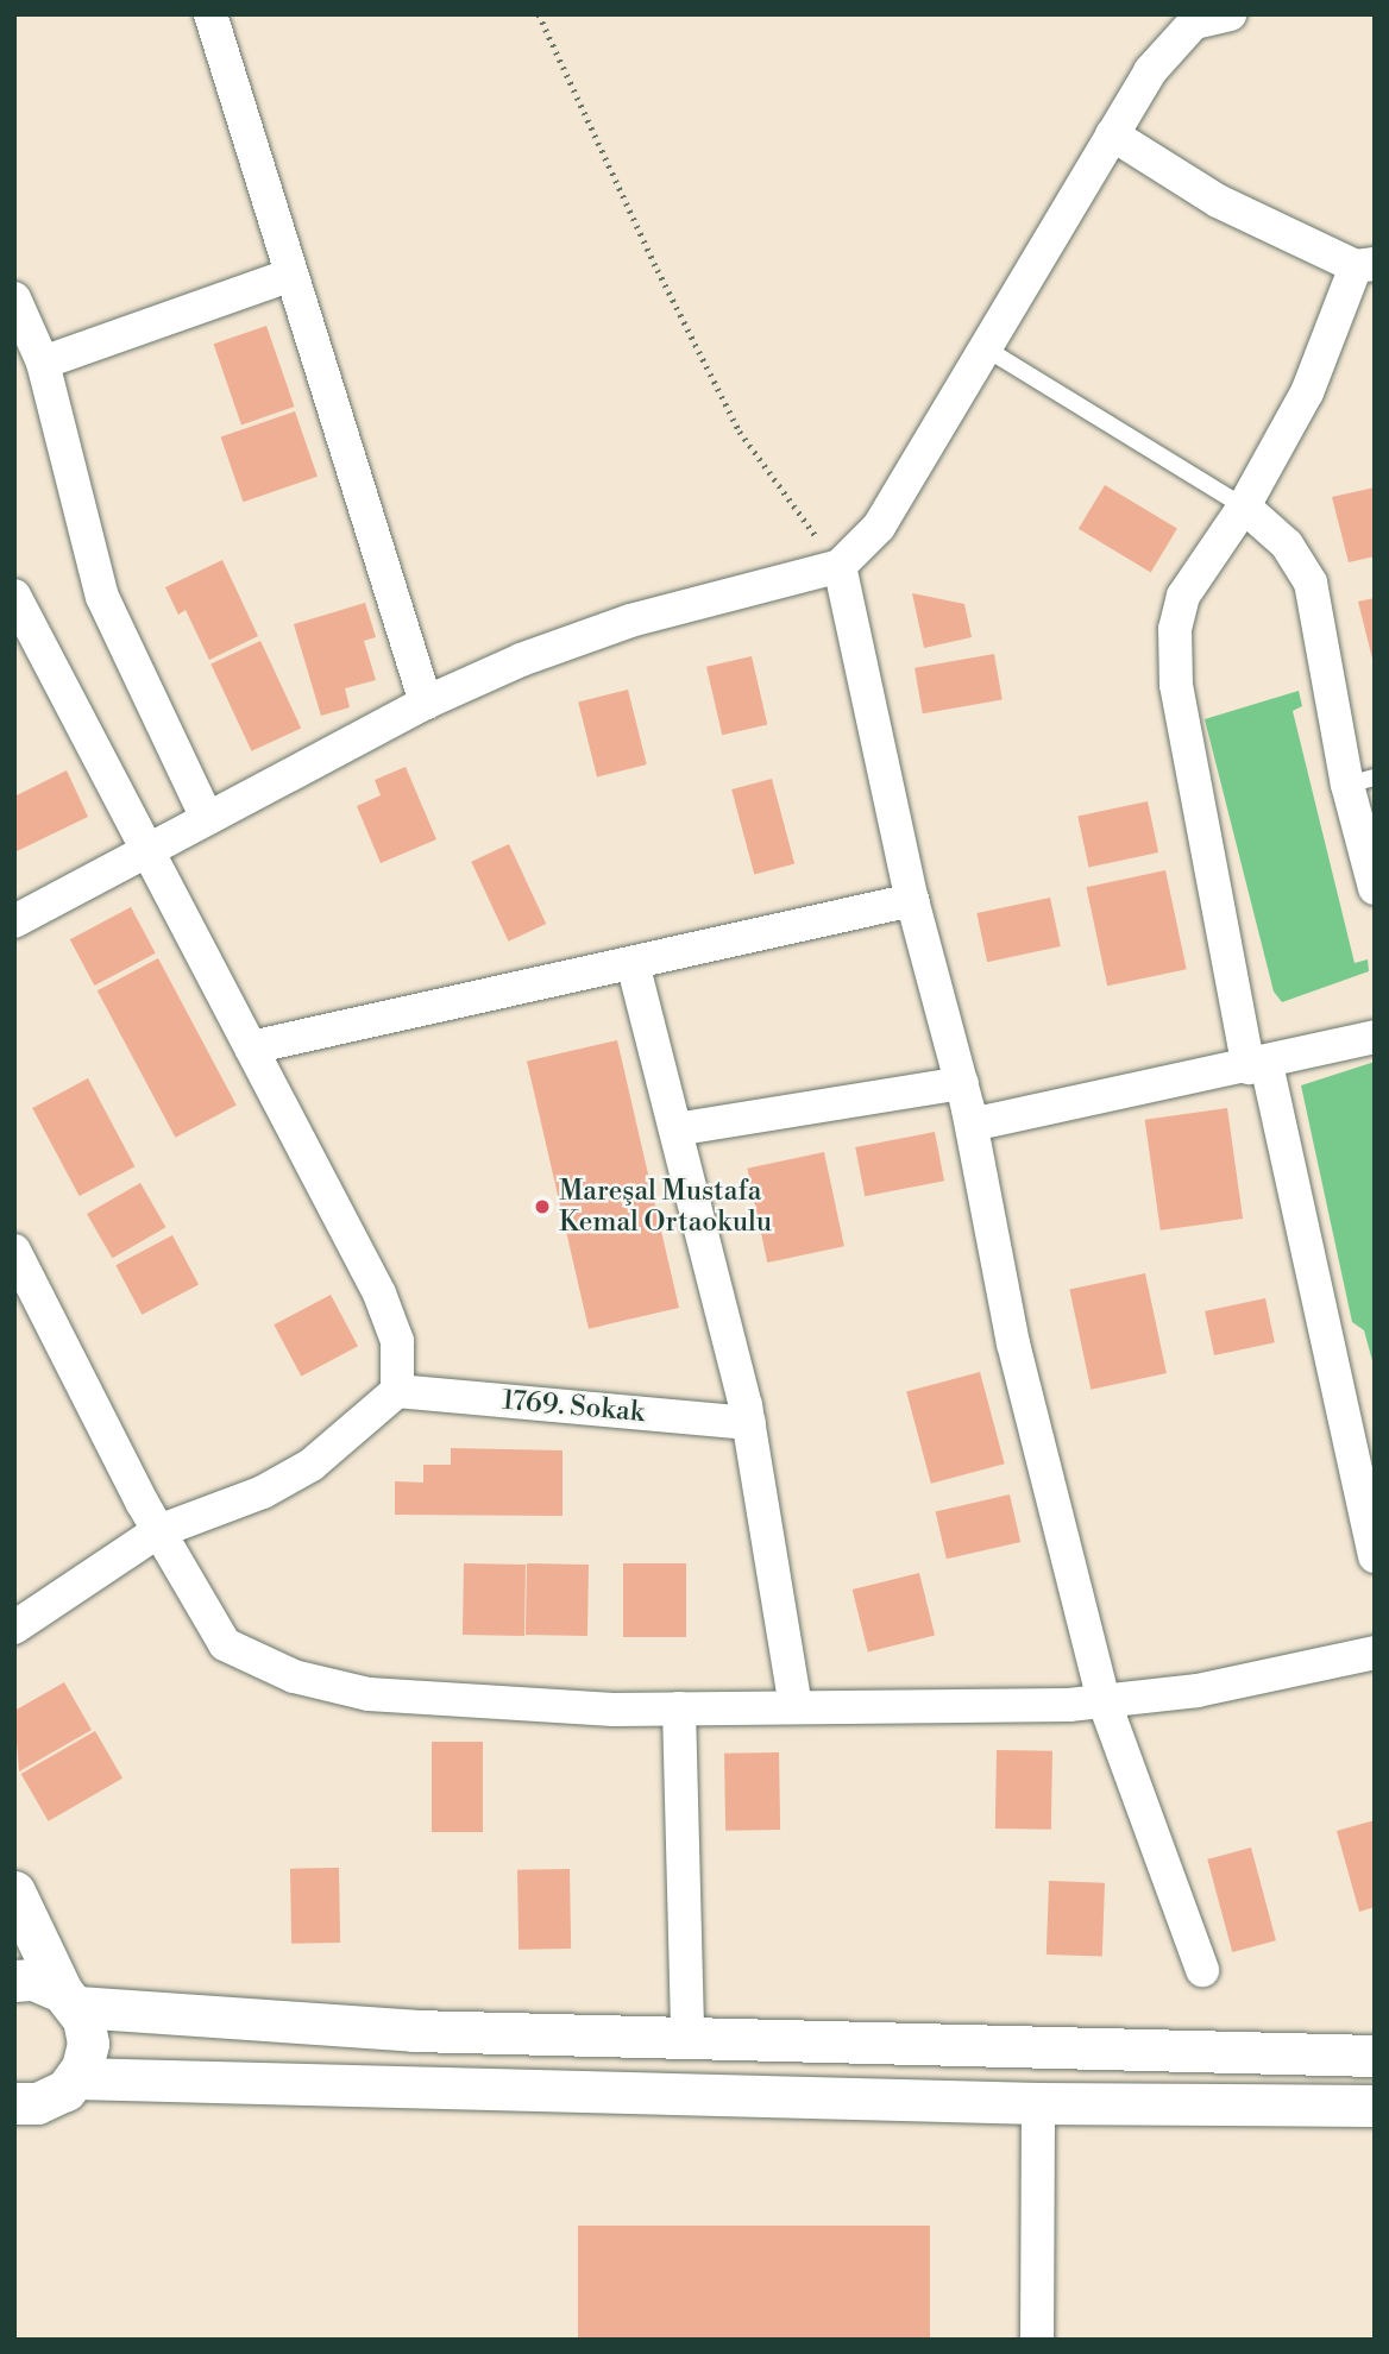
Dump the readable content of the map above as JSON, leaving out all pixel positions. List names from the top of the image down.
{
  "streets": {
    "street": ["1769. Sokak"]
  },
  "places": ["Mareşal Mustafa Kemal Ortaokulu"]
}
